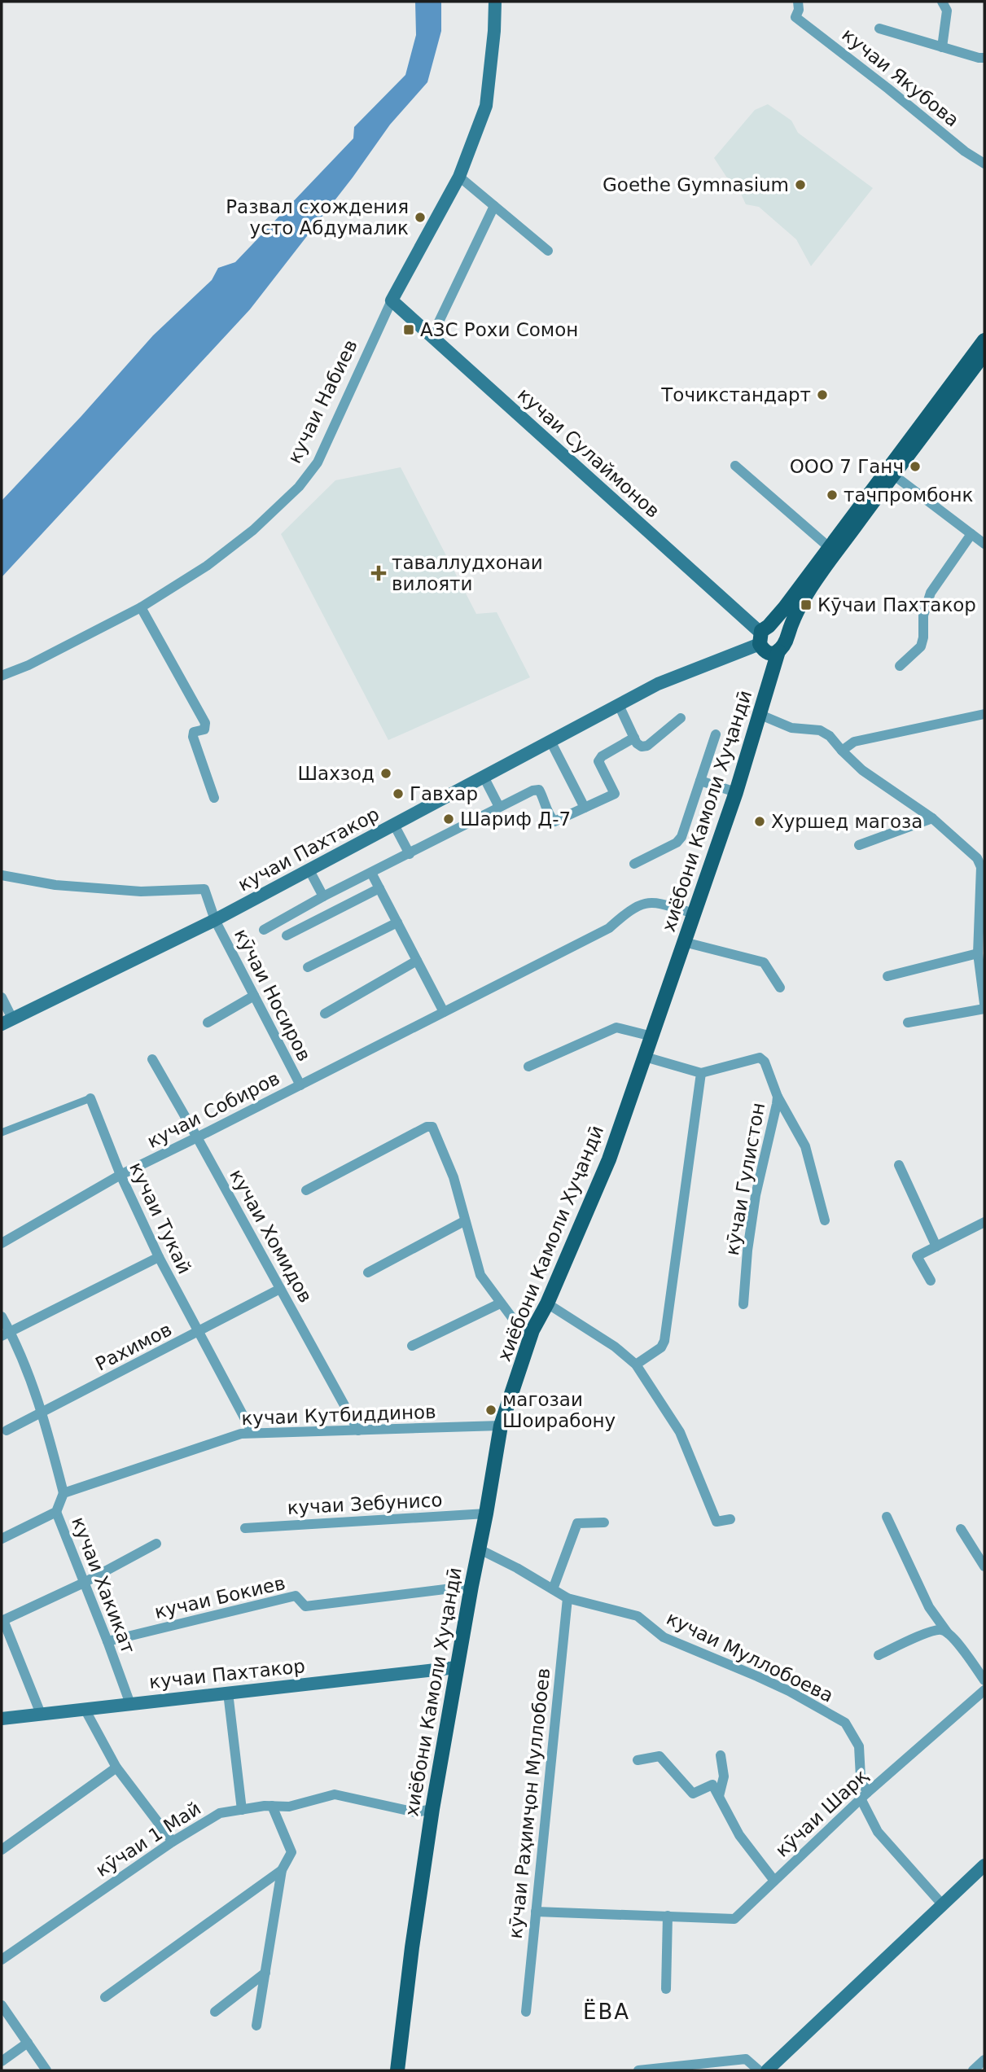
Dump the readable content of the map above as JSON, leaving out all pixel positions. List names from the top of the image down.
{
  "streets": {
    "main road": [
      "кучаи Набиев",
      "кучаи Сулаймонов",
      "хиёбони Камоли Хуҷандӣ",
      "кучаи Пахтакор"
    ],
    "street": [
      "кучаи Якубова",
      "кӯчаи Носиров",
      "кучаи Собиров",
      "кӯчаи Гулистон",
      "кучаи Тукай",
      "кучаи Хомидов",
      "Рахимов",
      "кучаи Кутбиддинов",
      "кучаи Зебунисо",
      "кучаи Хакикат",
      "кучаи Бокиев",
      "кучаи Муллобоева",
      "кӯчаи Раҳимҷон Муллобоев",
      "кӯчаи Шарқ",
      "кӯчаи 1 Май"
    ]
  },
  "crossings": [
    ["кучаи Набиев", "кучаи Сулаймонов"],
    ["кучаи Сулаймонов", "кучаи Пахтакор"],
    ["хиёбони Камоли Хуҷандӣ", "кучаи Пахтакор"],
    ["хиёбони Камоли Хуҷандӣ", "кучаи Собиров"],
    ["хиёбони Камоли Хуҷандӣ", "кучаи Кутбиддинов"],
    ["хиёбони Камоли Хуҷандӣ", "кучаи Зебунисо"],
    ["хиёбони Камоли Хуҷандӣ", "кучаи Бокиев"],
    ["хиёбони Камоли Хуҷандӣ", "кучаи Муллобоева"],
    ["хиёбони Камоли Хуҷандӣ", "кӯчаи 1 Май"],
    ["кучаи Пахтакор", "кӯчаи Носиров"],
    ["кучаи Пахтакор", "кучаи Хакикат"],
    ["кӯчаи Носиров", "кучаи Собиров"],
    ["кучаи Собиров", "кучаи Тукай"],
    ["кучаи Собиров", "кучаи Хомидов"],
    ["кучаи Тукай", "Рахимов"],
    ["кучаи Тукай", "кучаи Кутбиддинов"],
    ["кучаи Хомидов", "Рахимов"],
    ["кучаи Хомидов", "кучаи Кутбиддинов"],
    ["кучаи Хакикат", "кучаи Бокиев"],
    ["кучаи Муллобоева", "кӯчаи Раҳимҷон Муллобоев"],
    ["кучаи Муллобоева", "кӯчаи Шарқ"],
    ["кӯчаи Раҳимҷон Муллобоев", "кӯчаи Шарқ"]
  ],
  "districts": ["ЁВА"],
  "places": {
    "other": [
      "Goethe Gymnasium",
      "Развал схождения усто Абдумалик",
      "Точикстандарт",
      "ООО 7 Ганч",
      "тачпромбонк",
      "Шахзод",
      "Гавхар",
      "Шариф Д-7",
      "Хуршед магоза",
      "магозаи Шоирабону"
    ],
    "transit": ["АЗС Рохи Сомон", "Кӯчаи Пахтакор"],
    "health": ["таваллудхонаи вилояти"]
  }
}
